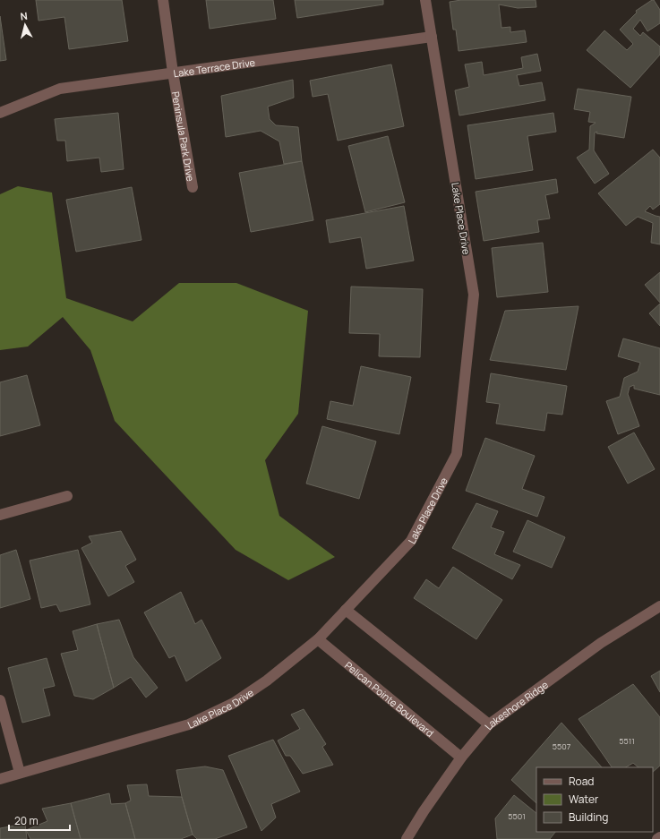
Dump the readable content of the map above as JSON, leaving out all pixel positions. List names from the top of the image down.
{
  "streets": {
    "street": [
      "Lake Terrace Drive",
      "Peninsula Park Drive",
      "Lake Place Drive",
      "Pelican Pointe Boulevard",
      "Lakeshore Ridge"
    ]
  },
  "crossings": [
    ["Lake Terrace Drive", "Peninsula Park Drive"],
    ["Lake Terrace Drive", "Lake Place Drive"],
    ["Lake Place Drive", "Pelican Pointe Boulevard"],
    ["Pelican Pointe Boulevard", "Lakeshore Ridge"]
  ],
  "house_numbers": ["5511", "5507", "5501"],
  "legend": ["Road", "Water", "Building"],
  "scale_bar": "20 m",
  "north": "top"
}
